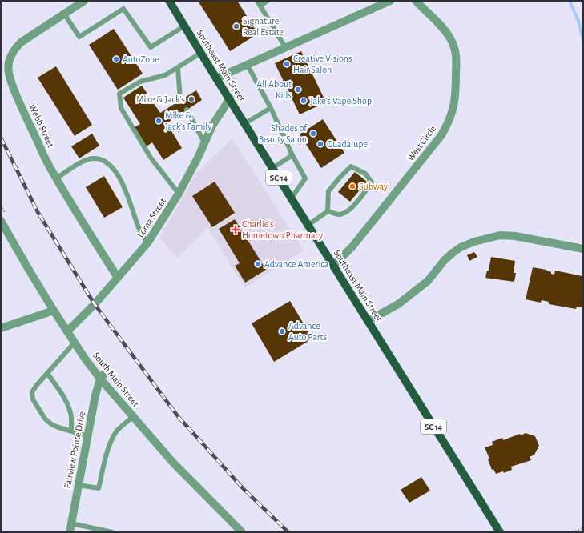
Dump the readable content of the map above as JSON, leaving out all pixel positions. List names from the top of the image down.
{
  "streets": {
    "main road": ["Southeast Main Street", "SC 14"],
    "street": [
      "Webb Street",
      "West Circle",
      "Loma Street",
      "South Main Street",
      "Fairview Pointe Drive"
    ]
  },
  "crossings": [
    ["Southeast Main Street", "West Circle"],
    ["Southeast Main Street", "Loma Street"],
    ["Webb Street", "Loma Street"],
    ["Loma Street", "South Main Street"],
    ["South Main Street", "Fairview Pointe Drive"]
  ],
  "places": {
    "other": [
      "Signature Real Estate",
      "AutoZone",
      "Creative Visions Hair Salon",
      "All About Kids",
      "Mike & Jack's",
      "Jake's Vape Shop",
      "Mike & Jack's Family",
      "Shades of Beauty Salon",
      "Guadalupe",
      "Subway",
      "Advance America",
      "Advance Auto Parts"
    ],
    "health": ["Charlie's Hometown Pharmacy"]
  }
}
